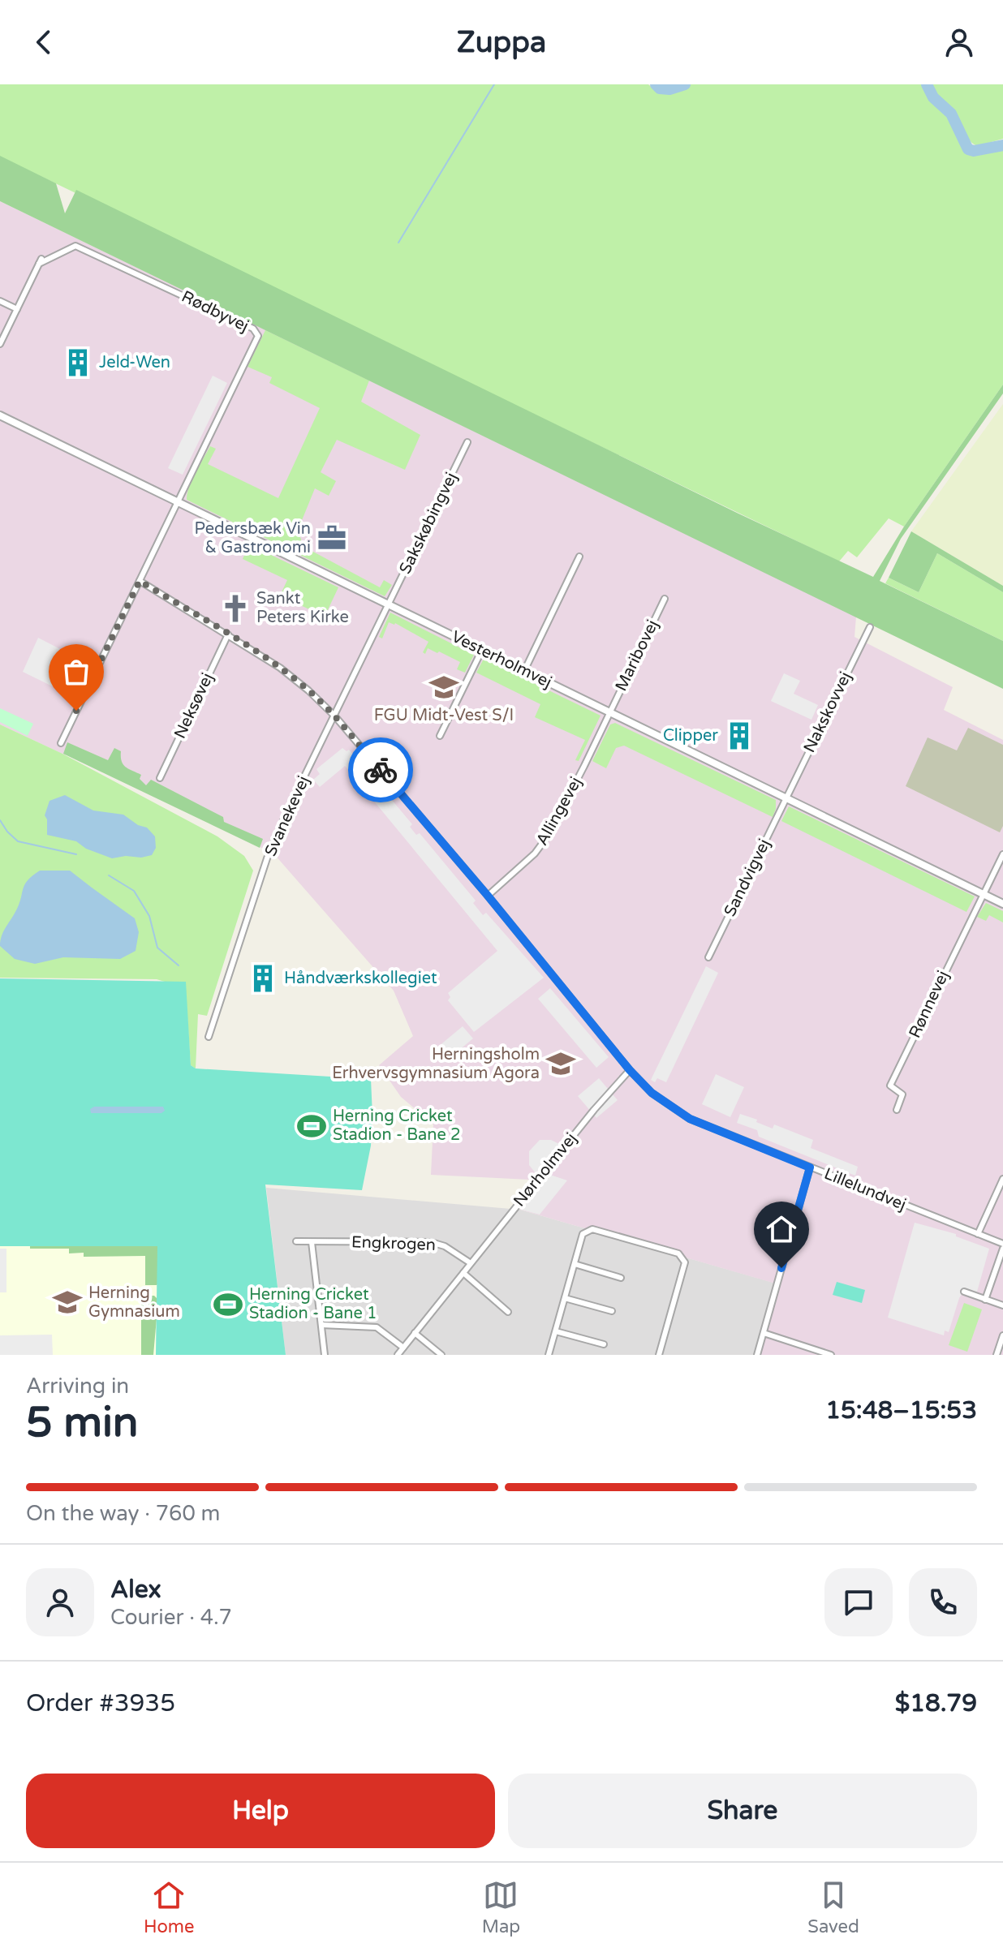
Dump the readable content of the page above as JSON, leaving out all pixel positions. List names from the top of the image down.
{
  "streets": {
    "street": [
      "Rødbyvej",
      "Sakskøbingvej",
      "Maribovej",
      "Vesterholmvej",
      "Neksøvej",
      "Nakskovvej",
      "Allingevej",
      "Svanekevej",
      "Sandvigvej",
      "Rønnevej",
      "Nørholmvej",
      "Lillelundvej",
      "Engkrogen"
    ]
  },
  "crossings": [
    ["Rødbyvej", "Vesterholmvej"],
    ["Sakskøbingvej", "Vesterholmvej"],
    ["Sakskøbingvej", "Svanekevej"],
    ["Maribovej", "Vesterholmvej"],
    ["Maribovej", "Allingevej"],
    ["Vesterholmvej", "Nakskovvej"],
    ["Vesterholmvej", "Allingevej"],
    ["Vesterholmvej", "Svanekevej"],
    ["Vesterholmvej", "Sandvigvej"],
    ["Vesterholmvej", "Rønnevej"],
    ["Neksøvej", "Lillelundvej"],
    ["Nakskovvej", "Sandvigvej"],
    ["Allingevej", "Lillelundvej"],
    ["Svanekevej", "Lillelundvej"],
    ["Nørholmvej", "Lillelundvej"],
    ["Nørholmvej", "Engkrogen"]
  ],
  "places": {
    "building": ["Jeld-Wen", "Clipper", "Håndværkskollegiet"],
    "office": ["Pedersbæk Vin & Gastronomi"],
    "church": ["Sankt Peters Kirke"],
    "school or university": ["FGU Midt-Vest S/I", "Herningsholm Erhvervsgymnasium Agora", "Herning Gymnasium"],
    "sports": ["Herning Cricket Stadion - Bane 2", "Herning Cricket Stadion - Bane 1"]
  },
  "page": {
    "header": "Zuppa",
    "heading": ["5 min", "Arriving in", "15:48–15:53"],
    "panel": [
      "Alex",
      "Courier · 4.7",
      "Order #3935",
      "$18.79"
    ],
    "bar": "On the way · 760 m",
    "buttons": ["Help", "Share"],
    "tabs": ["Home", "Map", "Saved"]
  }
}
